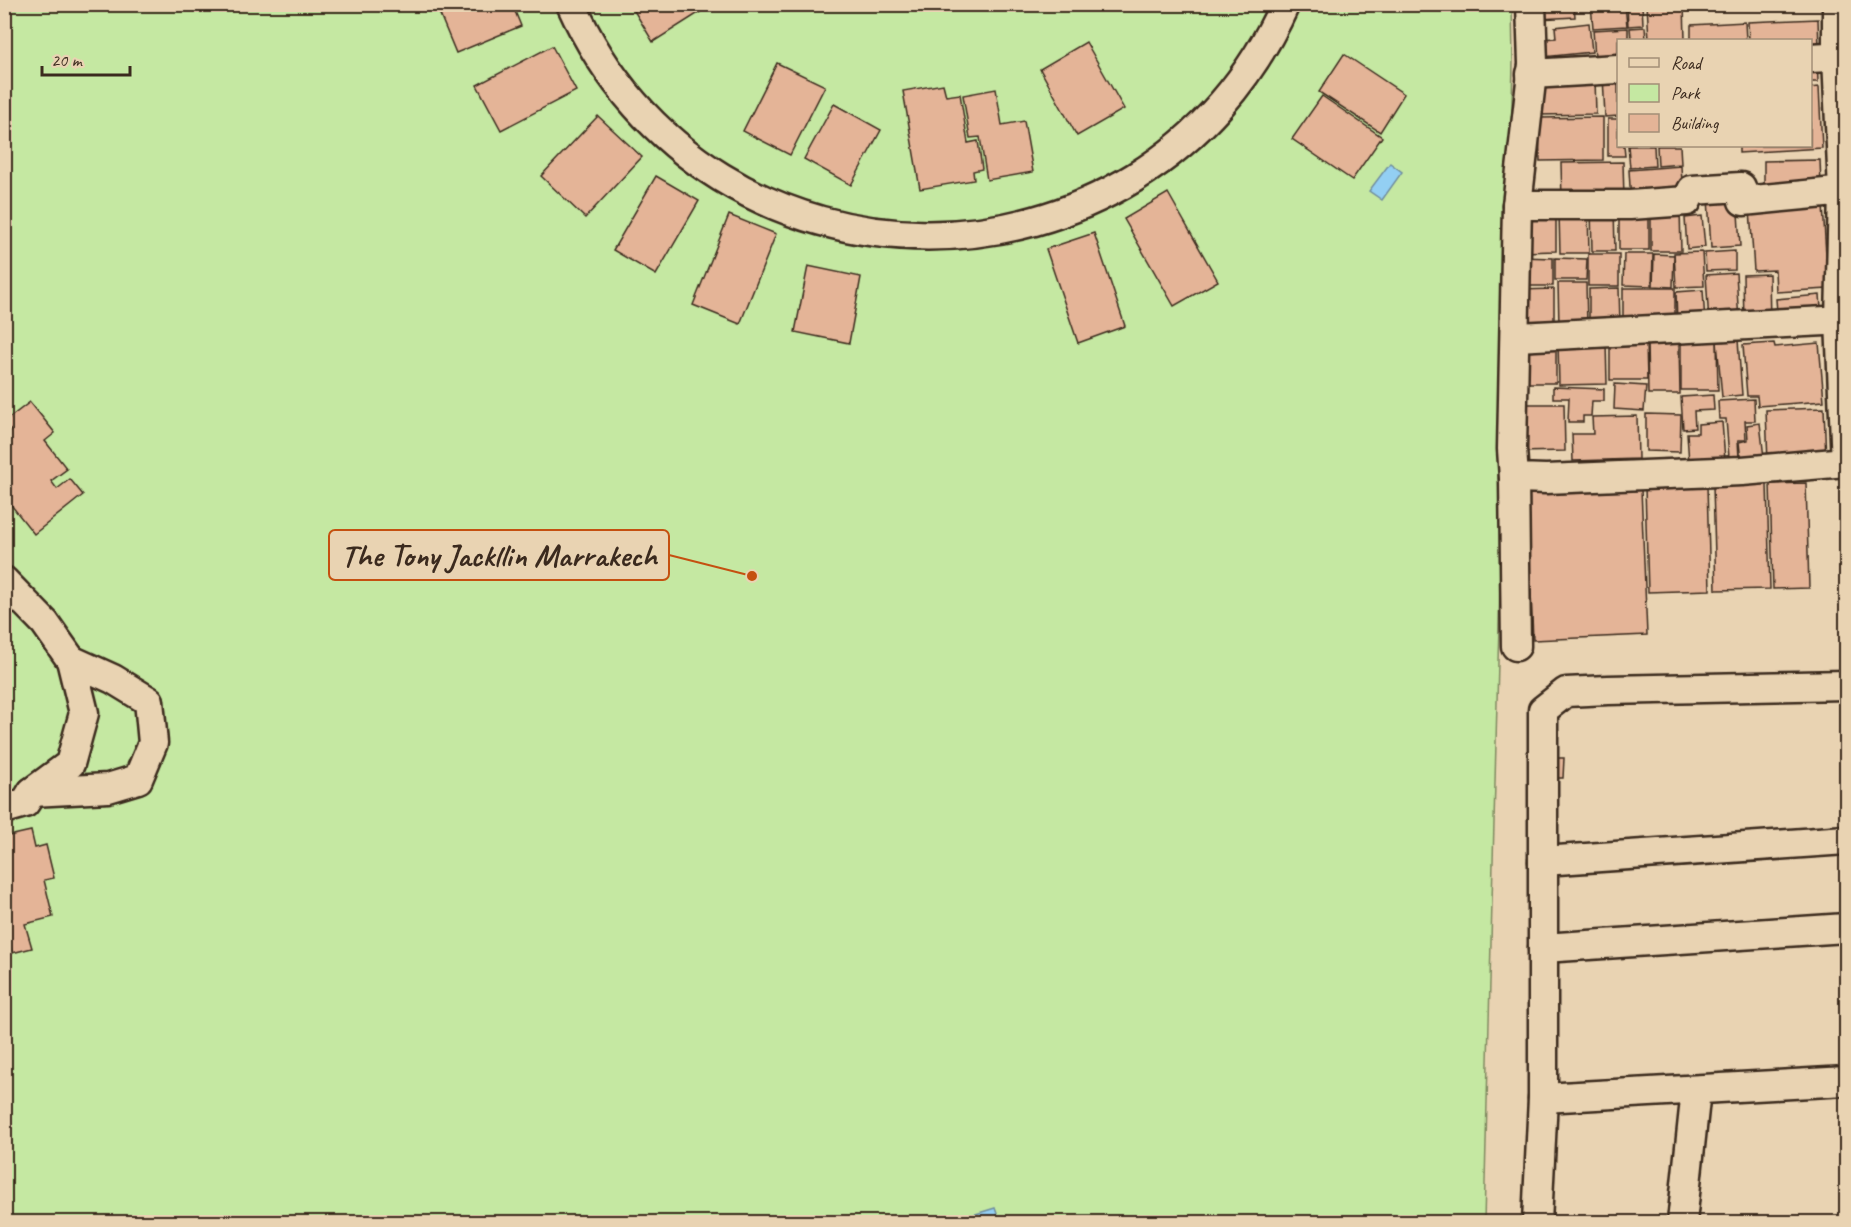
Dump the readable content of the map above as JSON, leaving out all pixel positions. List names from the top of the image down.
{
  "places": ["The Tony Jackllin Marrakech"],
  "legend": ["Road", "Park", "Building"],
  "scale_bar": "20 m"
}
